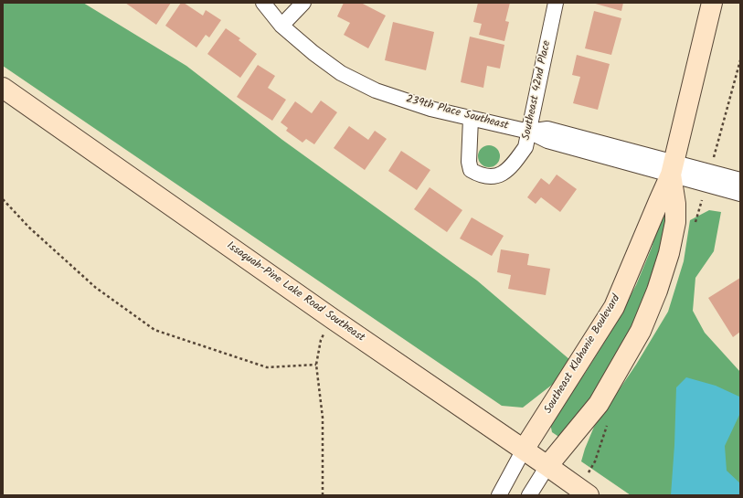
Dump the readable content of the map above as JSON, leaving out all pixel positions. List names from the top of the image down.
{
  "streets": {
    "street": [
      "Southeast 42nd Place",
      "239th Place Southeast",
      "Issaquah-Pine Lake Road Southeast",
      "Southeast Klahanie Boulevard"
    ]
  },
  "crossings": [
    ["Southeast 42nd Place", "239th Place Southeast"],
    ["239th Place Southeast", "Southeast Klahanie Boulevard"],
    ["Issaquah-Pine Lake Road Southeast", "Southeast Klahanie Boulevard"]
  ]
}
